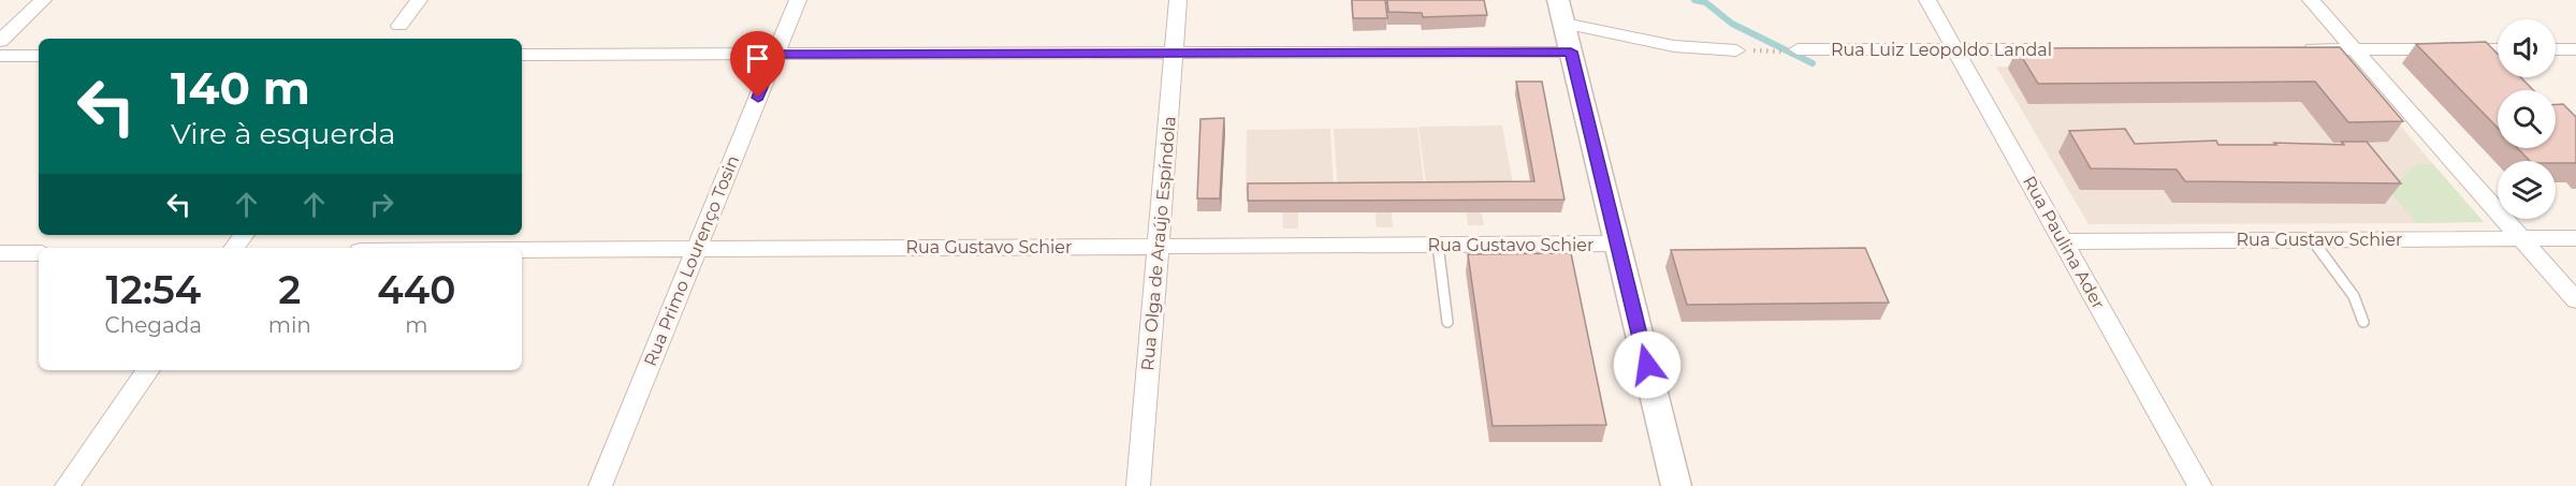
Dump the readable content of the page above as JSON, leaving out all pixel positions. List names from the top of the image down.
{
  "streets": {
    "street": [
      "Rua Luiz Leopoldo Landal",
      "Rua Gustavo Schier",
      "Rua Paulina Ader",
      "Rua Olga de Araújo Espíndola",
      "Rua Primo Lourenço Tosin"
    ]
  },
  "crossings": [
    ["Rua Luiz Leopoldo Landal", "Rua Paulina Ader"],
    ["Rua Gustavo Schier", "Rua Paulina Ader"],
    ["Rua Gustavo Schier", "Rua Olga de Araújo Espíndola"],
    ["Rua Gustavo Schier", "Rua Primo Lourenço Tosin"]
  ],
  "page": {
    "turn": ["140 m", "Vire à esquerda"],
    "eta": [
      "12:54",
      "Chegada",
      "2",
      "min",
      "440",
      "m"
    ]
  }
}
